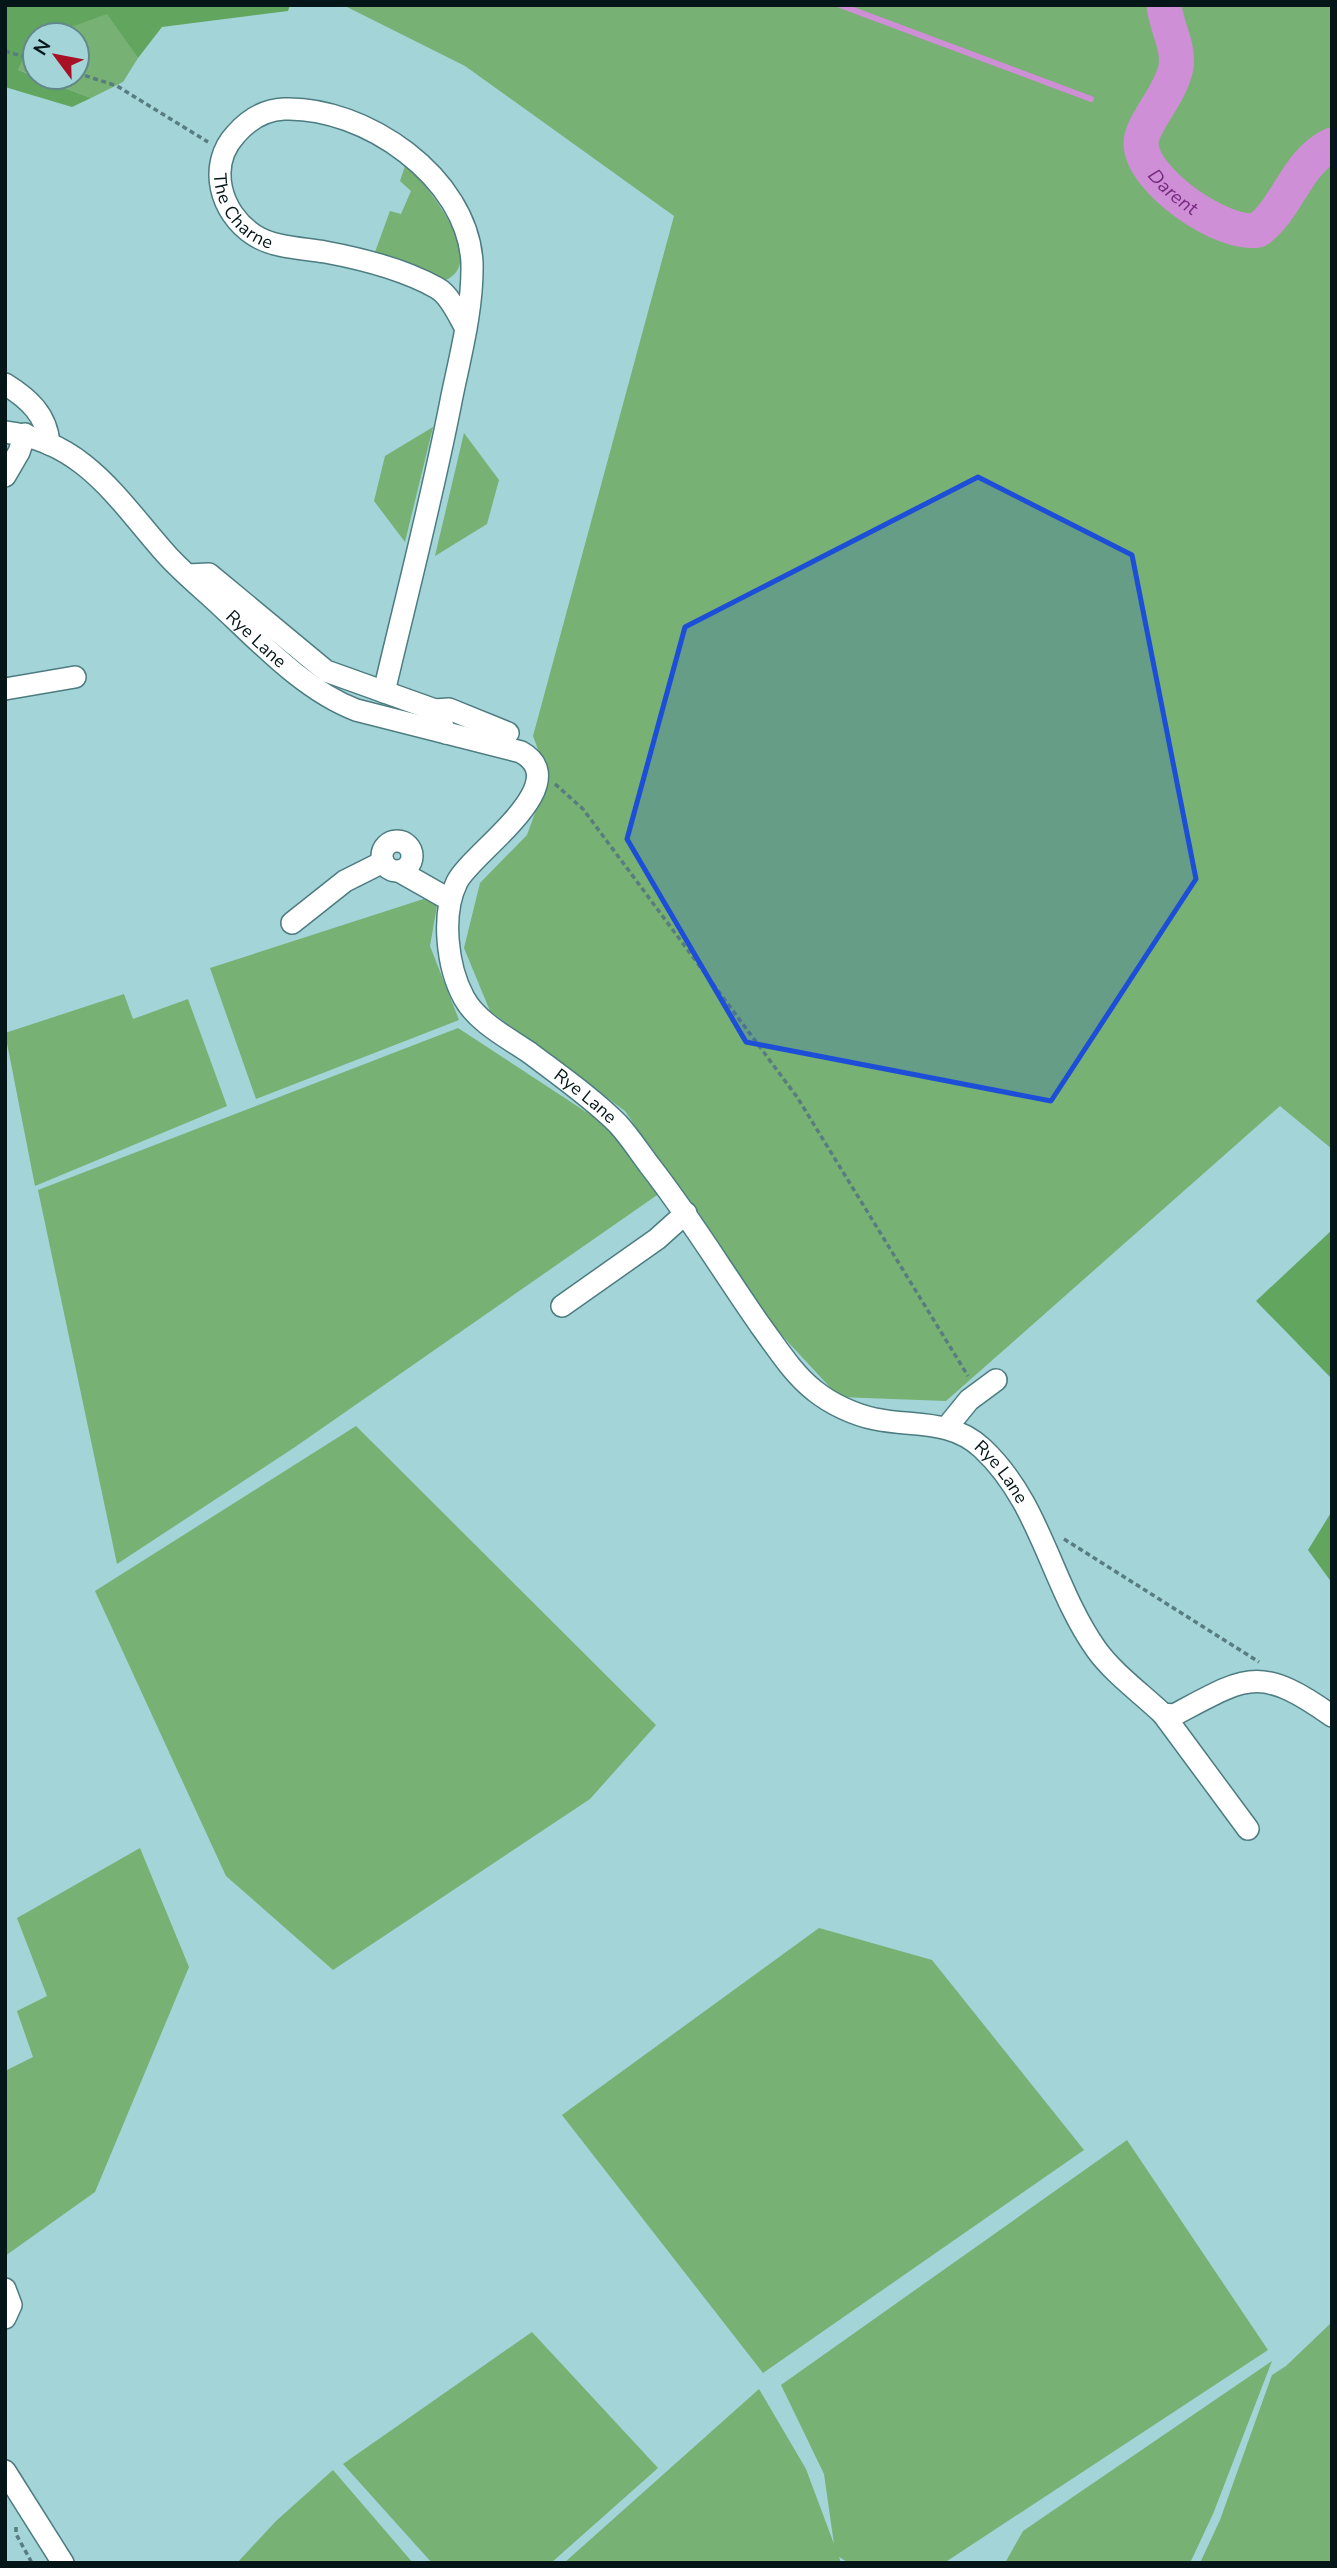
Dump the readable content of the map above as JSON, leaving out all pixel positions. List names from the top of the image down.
{
  "streets": {
    "street": ["The Charne", "Rye Lane"]
  },
  "water": ["Darent"],
  "north": "top left"
}
